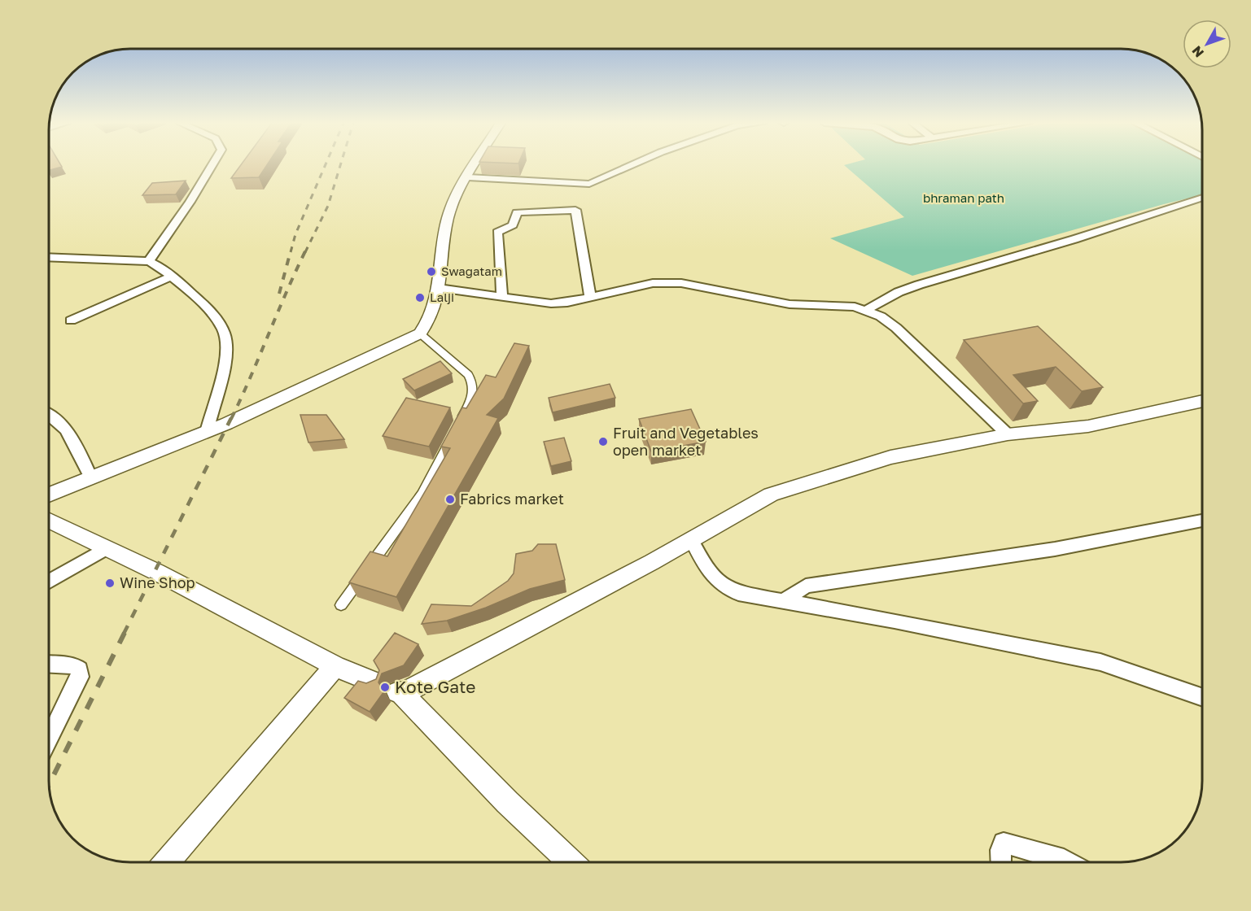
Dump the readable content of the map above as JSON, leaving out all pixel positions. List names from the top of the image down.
{
  "parks": ["bhraman path"],
  "places": [
    "Swagatam",
    "Lalji",
    "Fruit and Vegetables open market",
    "Fabrics market",
    "Wine Shop",
    "Kote Gate"
  ],
  "north": "bottom left"
}
